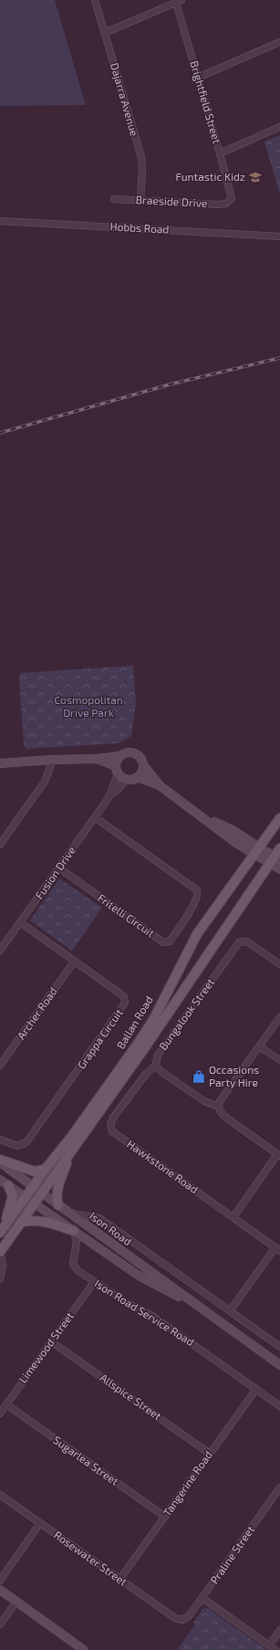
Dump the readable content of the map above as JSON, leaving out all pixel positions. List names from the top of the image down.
{
  "streets": {
    "main road": ["Ballan Road"],
    "street": [
      "Dajarra Avenue",
      "Brightfield Street",
      "Braeside Drive",
      "Hobbs Road",
      "Fusion Drive",
      "Fritelli Circuit",
      "Archer Road",
      "Bungalook Street",
      "Grappa Circuit",
      "Hawkstone Road",
      "Ison Road",
      "Ison Road Service Road",
      "Limewood Street",
      "Allspice Street",
      "Sugarlea Street",
      "Tangerine Road",
      "Praline Street",
      "Rosewater Street"
    ]
  },
  "crossings": [
    ["Dajarra Avenue", "Braeside Drive"],
    ["Brightfield Street", "Braeside Drive"],
    ["Fusion Drive", "Fritelli Circuit"],
    ["Fusion Drive", "Grappa Circuit"],
    ["Archer Road", "Grappa Circuit"],
    ["Bungalook Street", "Hawkstone Road"],
    ["Ballan Road", "Ison Road"],
    ["Ison Road", "Ison Road Service Road"],
    ["Ison Road Service Road", "Limewood Street"],
    ["Ison Road Service Road", "Tangerine Road"],
    ["Limewood Street", "Allspice Street"],
    ["Limewood Street", "Sugarlea Street"],
    ["Allspice Street", "Tangerine Road"],
    ["Sugarlea Street", "Tangerine Road"],
    ["Tangerine Road", "Rosewater Street"],
    ["Praline Street", "Rosewater Street"]
  ],
  "parks": ["Cosmopolitan Drive Park"],
  "places": {
    "school or university": ["Funtastic Kidz"],
    "shop": ["Occasions Party Hire"]
  }
}
